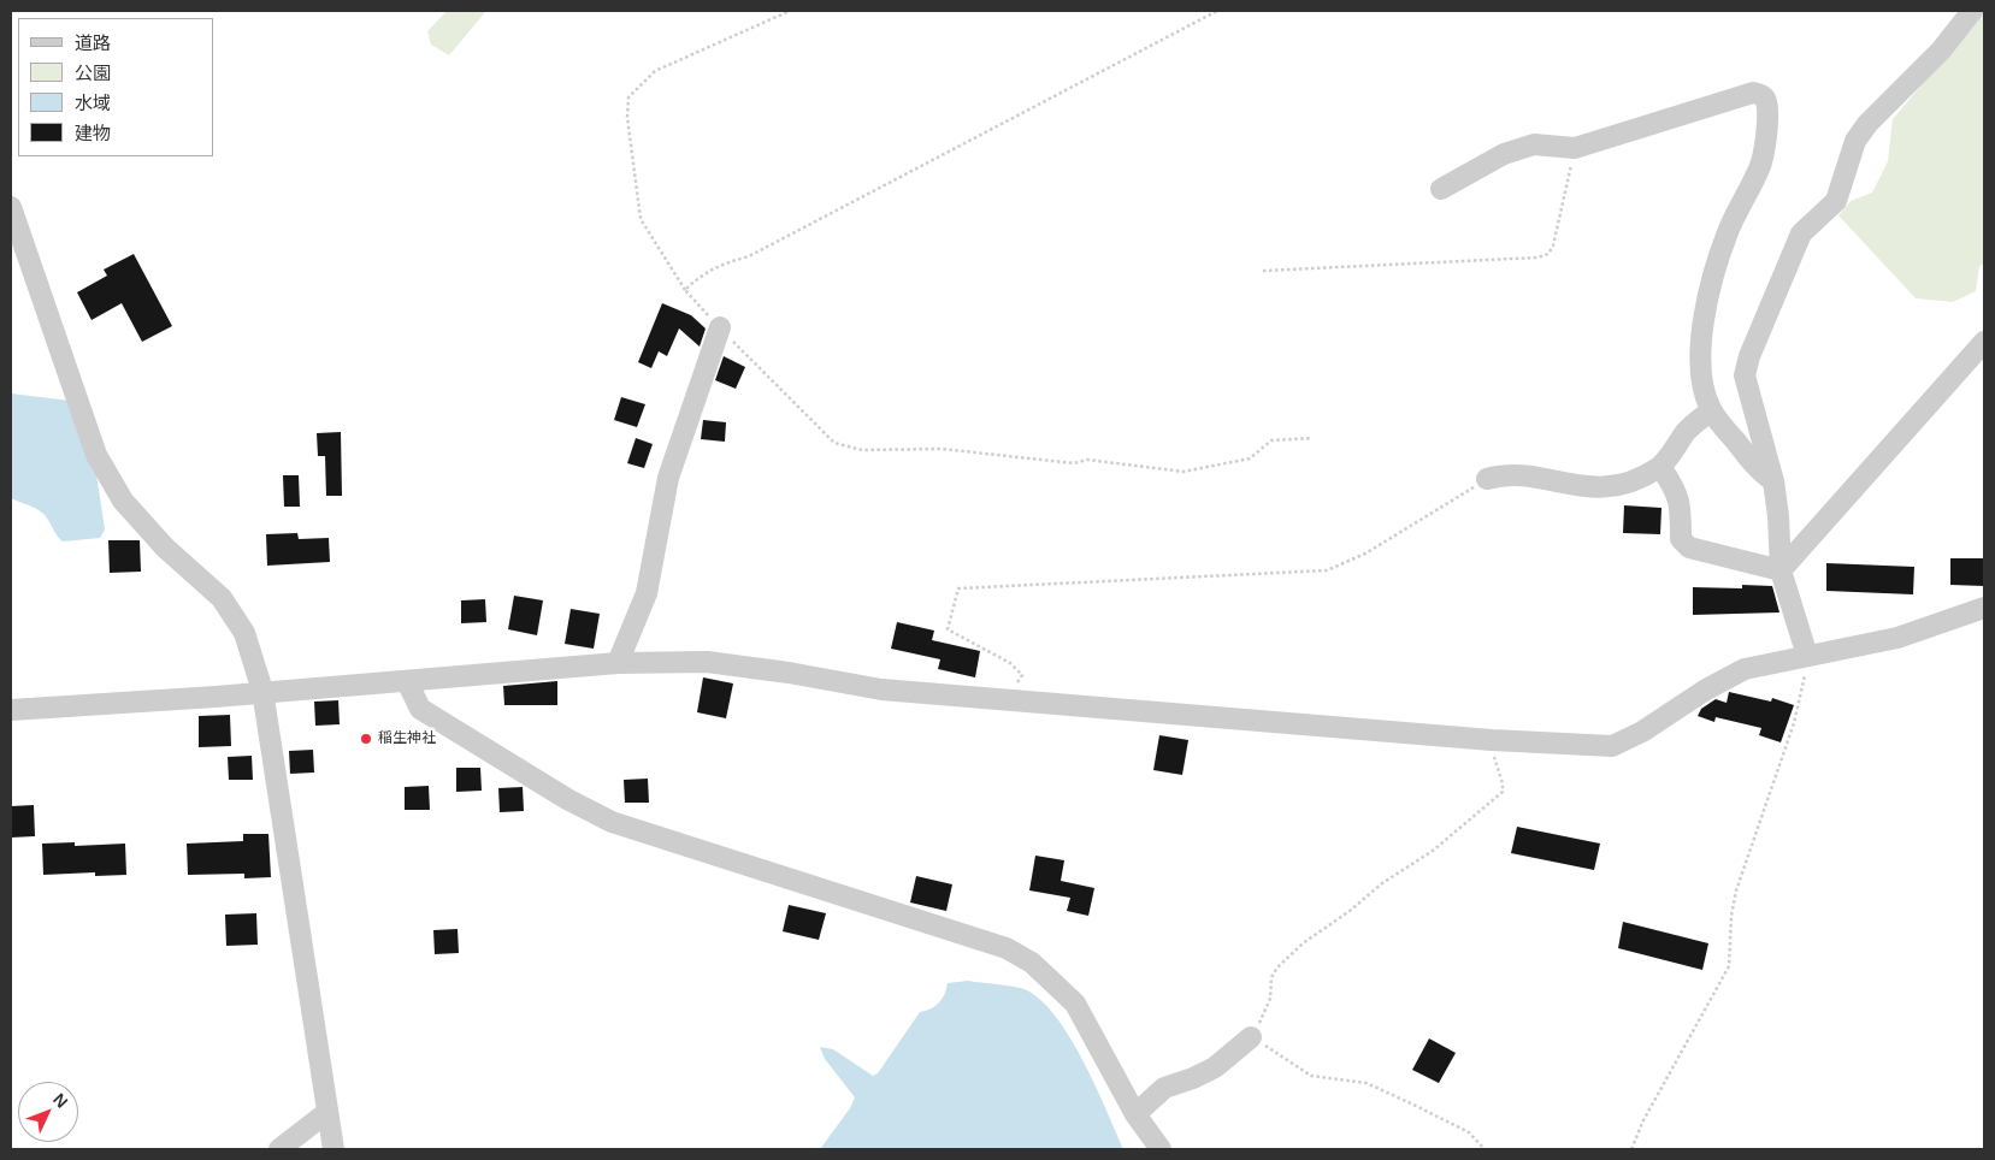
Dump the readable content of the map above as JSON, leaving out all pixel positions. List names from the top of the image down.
{
  "places": ["稲生神社"],
  "legend": [
    "道路",
    "公園",
    "水域",
    "建物"
  ],
  "north": "top right"
}
